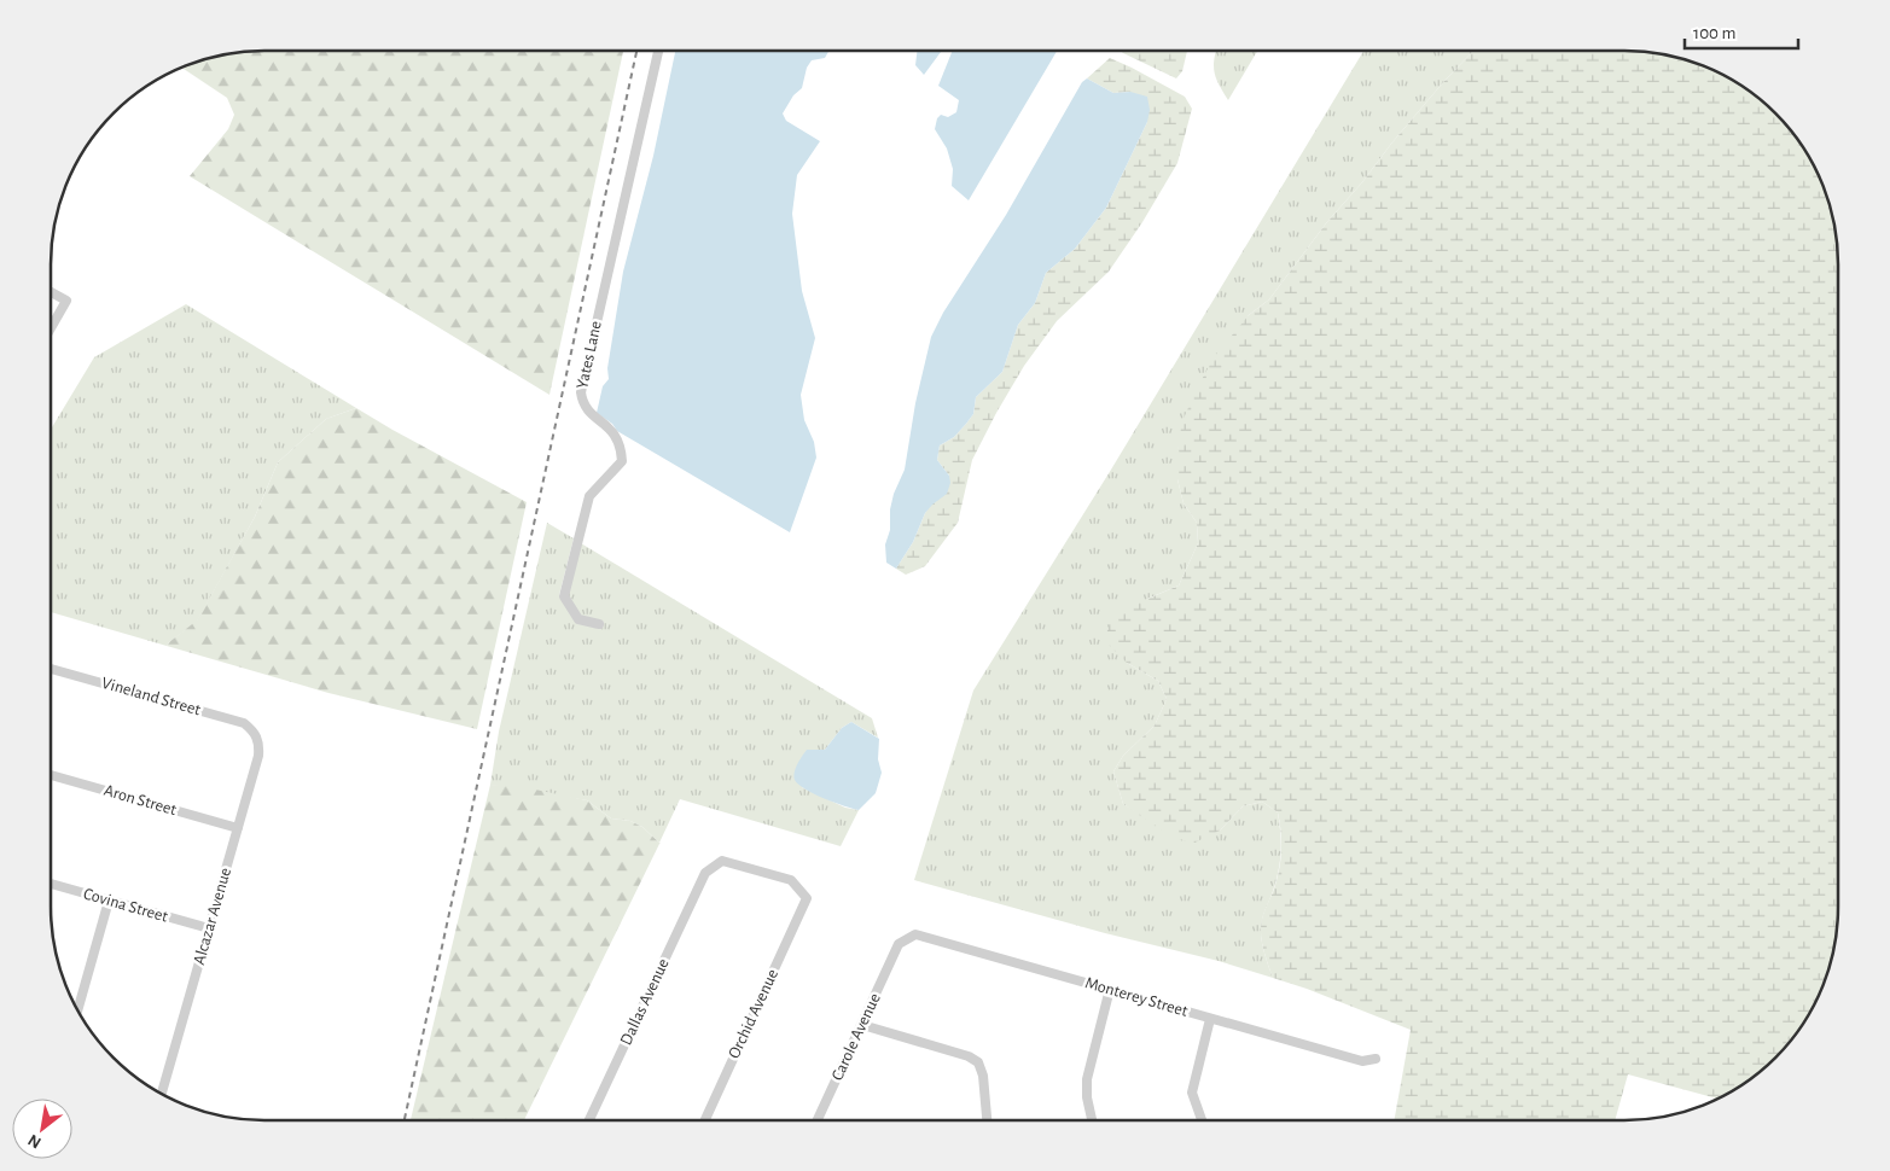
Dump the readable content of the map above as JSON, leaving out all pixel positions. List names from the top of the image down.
{
  "streets": {
    "street": [
      "Yates Lane",
      "Vineland Street",
      "Aron Street",
      "Covina Street",
      "Alcazar Avenue",
      "Monterey Street",
      "Dallas Avenue",
      "Orchid Avenue",
      "Carole Avenue"
    ]
  },
  "crossings": [
    ["Vineland Street", "Alcazar Avenue"],
    ["Aron Street", "Alcazar Avenue"],
    ["Covina Street", "Alcazar Avenue"],
    ["Monterey Street", "Carole Avenue"],
    ["Dallas Avenue", "Orchid Avenue"]
  ],
  "scale_bar": "100 m",
  "north": "bottom left"
}
